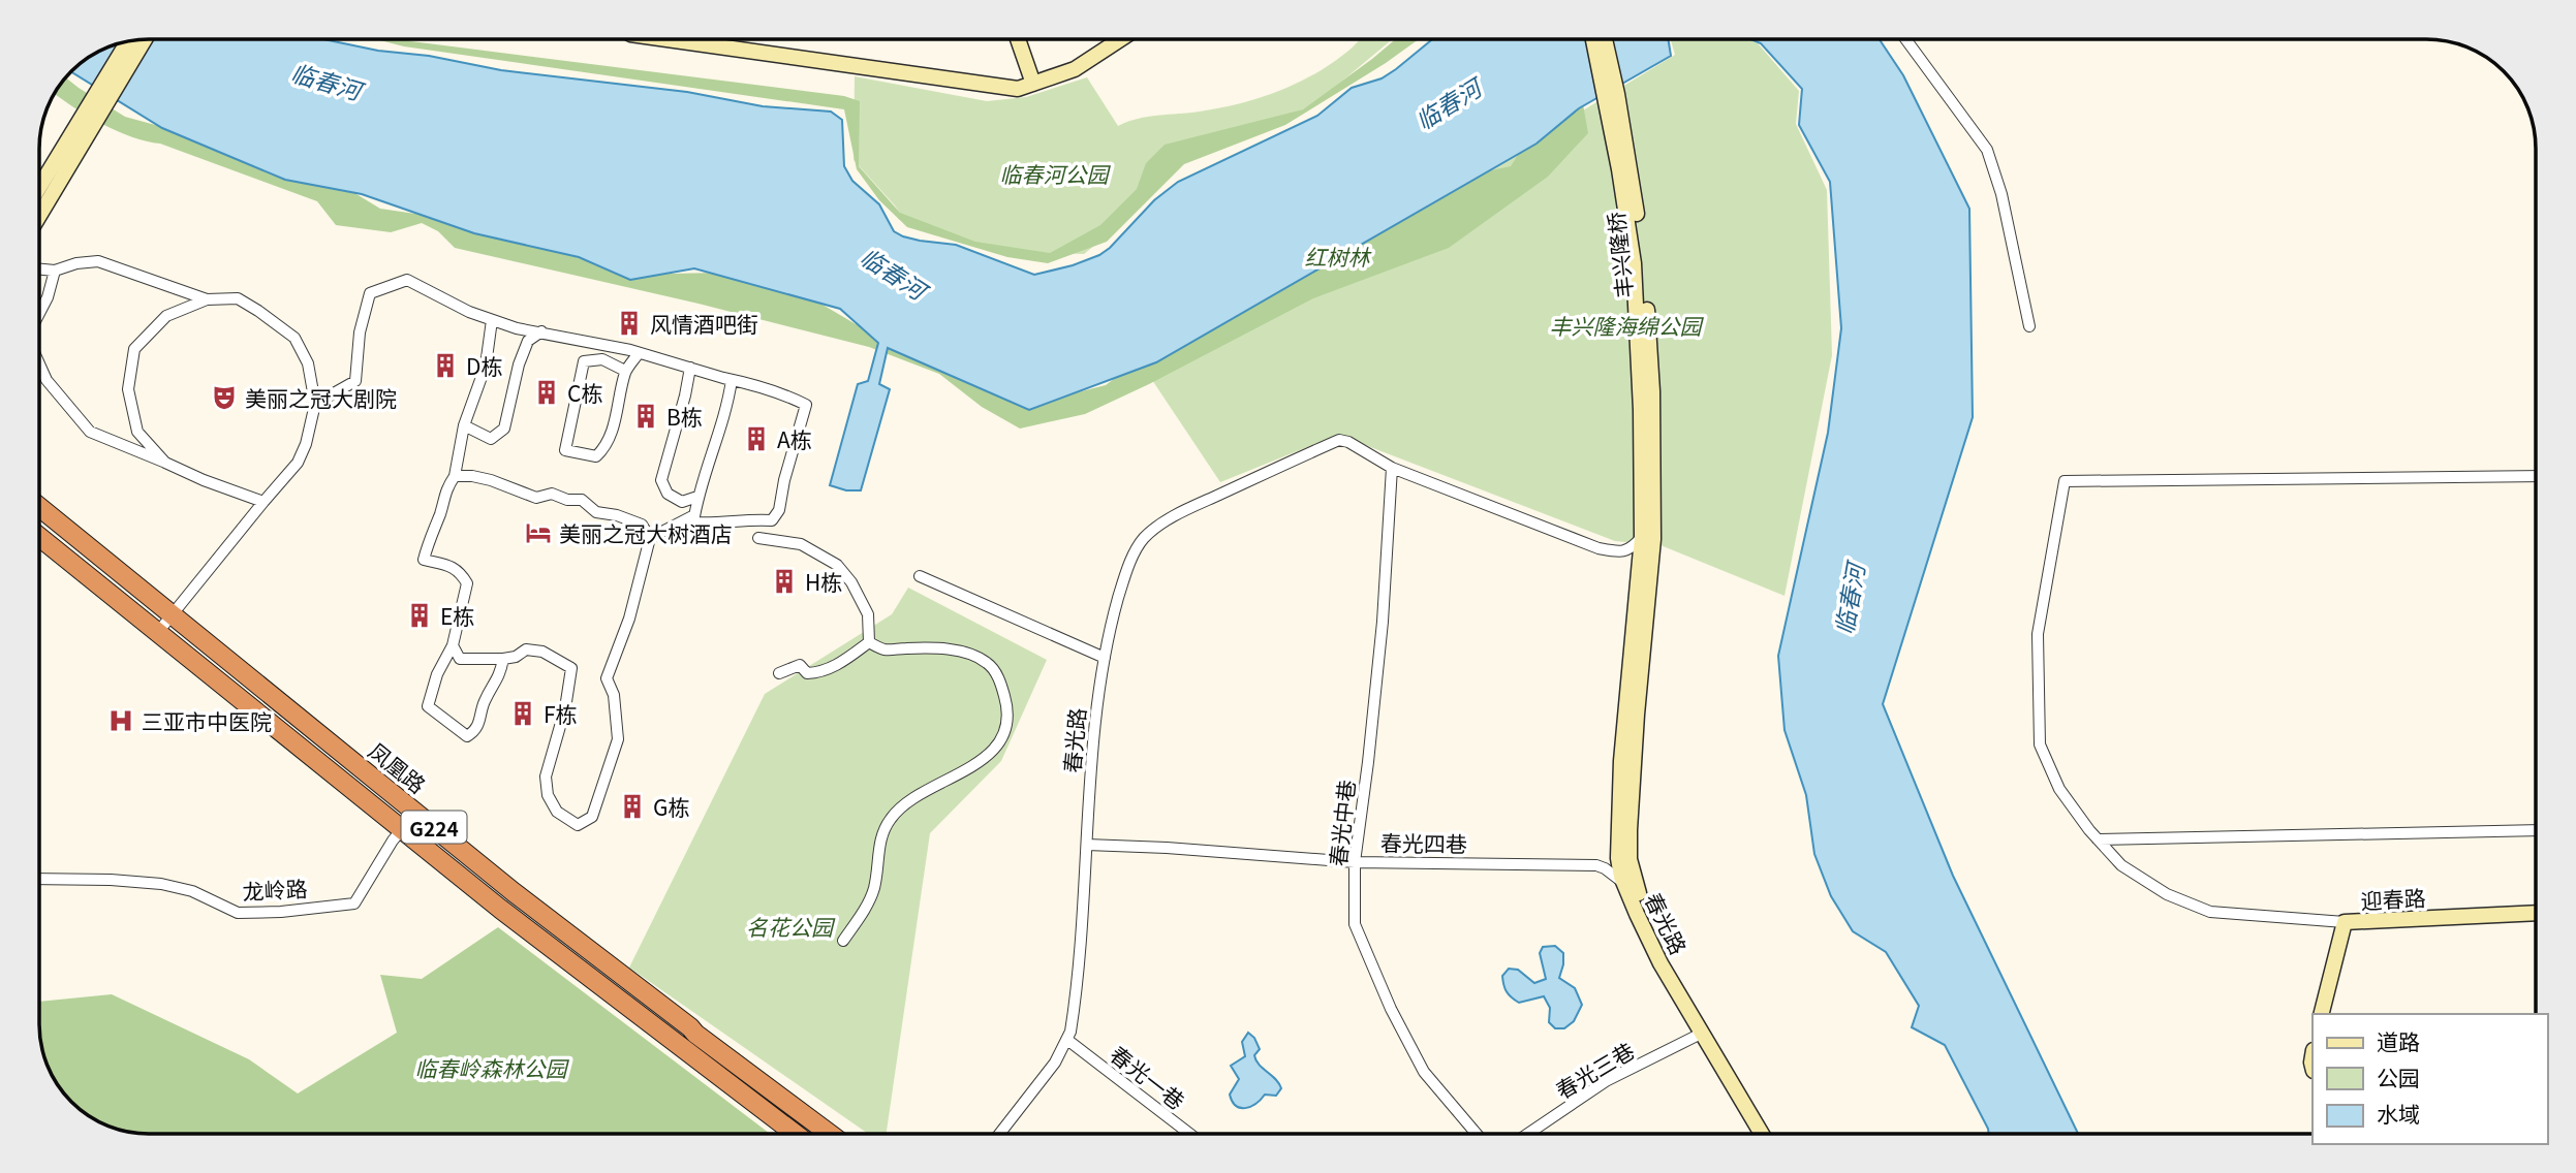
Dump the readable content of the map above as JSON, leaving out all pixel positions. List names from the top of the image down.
{
  "streets": {
    "highway": ["凤凰路", "G224"],
    "main road": ["丰兴隆桥", "春光路", "迎春路"],
    "street": [
      "春光中巷",
      "春光四巷",
      "龙岭路",
      "春光三巷",
      "春光一巷"
    ]
  },
  "crossings": [
    ["丰兴隆桥", "春光路"],
    ["春光路", "春光中巷"],
    ["春光路", "春光四巷"],
    ["春光路", "春光三巷"],
    ["春光路", "春光一巷"],
    ["春光中巷", "春光四巷"],
    ["G224", "龙岭路"]
  ],
  "water": ["临春河"],
  "parks": [
    "临春河公园",
    "红树林",
    "丰兴隆海绵公园",
    "名花公园",
    "临春岭森林公园"
  ],
  "places": {
    "building": [
      "风情酒吧街",
      "D栋",
      "C栋",
      "B栋",
      "A栋",
      "H栋",
      "E栋",
      "F栋",
      "G栋"
    ],
    "theatre": ["美丽之冠大剧院"],
    "hotel": ["美丽之冠大树酒店"],
    "hospital": ["三亚市中医院"]
  },
  "legend": ["道路", "公园", "水域"]
}
